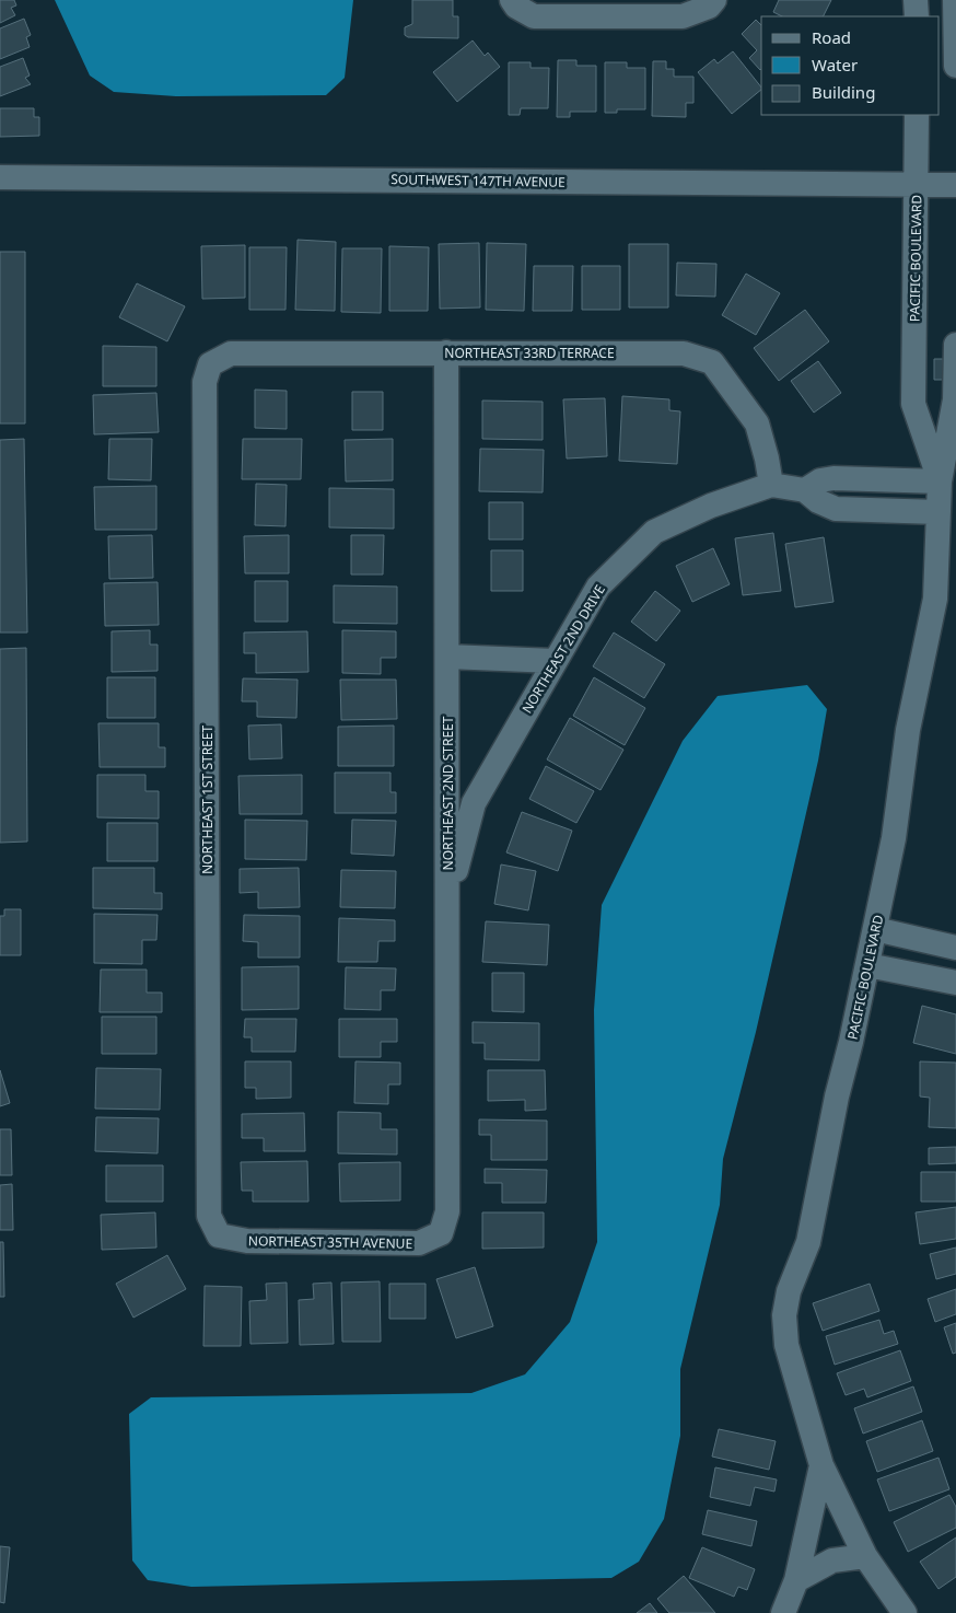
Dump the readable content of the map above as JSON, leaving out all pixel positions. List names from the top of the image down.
{
  "streets": {
    "street": [
      "SOUTHWEST 147TH AVENUE",
      "PACIFIC BOULEVARD",
      "NORTHEAST 33RD TERRACE",
      "NORTHEAST 2ND DRIVE",
      "NORTHEAST 2ND STREET",
      "NORTHEAST 1ST STREET",
      "NORTHEAST 35TH AVENUE"
    ]
  },
  "crossings": [
    ["SOUTHWEST 147TH AVENUE", "PACIFIC BOULEVARD"],
    ["PACIFIC BOULEVARD", "NORTHEAST 2ND DRIVE"],
    ["NORTHEAST 33RD TERRACE", "NORTHEAST 2ND DRIVE"],
    ["NORTHEAST 33RD TERRACE", "NORTHEAST 2ND STREET"],
    ["NORTHEAST 33RD TERRACE", "NORTHEAST 1ST STREET"],
    ["NORTHEAST 2ND DRIVE", "NORTHEAST 2ND STREET"],
    ["NORTHEAST 2ND STREET", "NORTHEAST 35TH AVENUE"],
    ["NORTHEAST 1ST STREET", "NORTHEAST 35TH AVENUE"]
  ],
  "legend": ["Road", "Water", "Building"]
}
